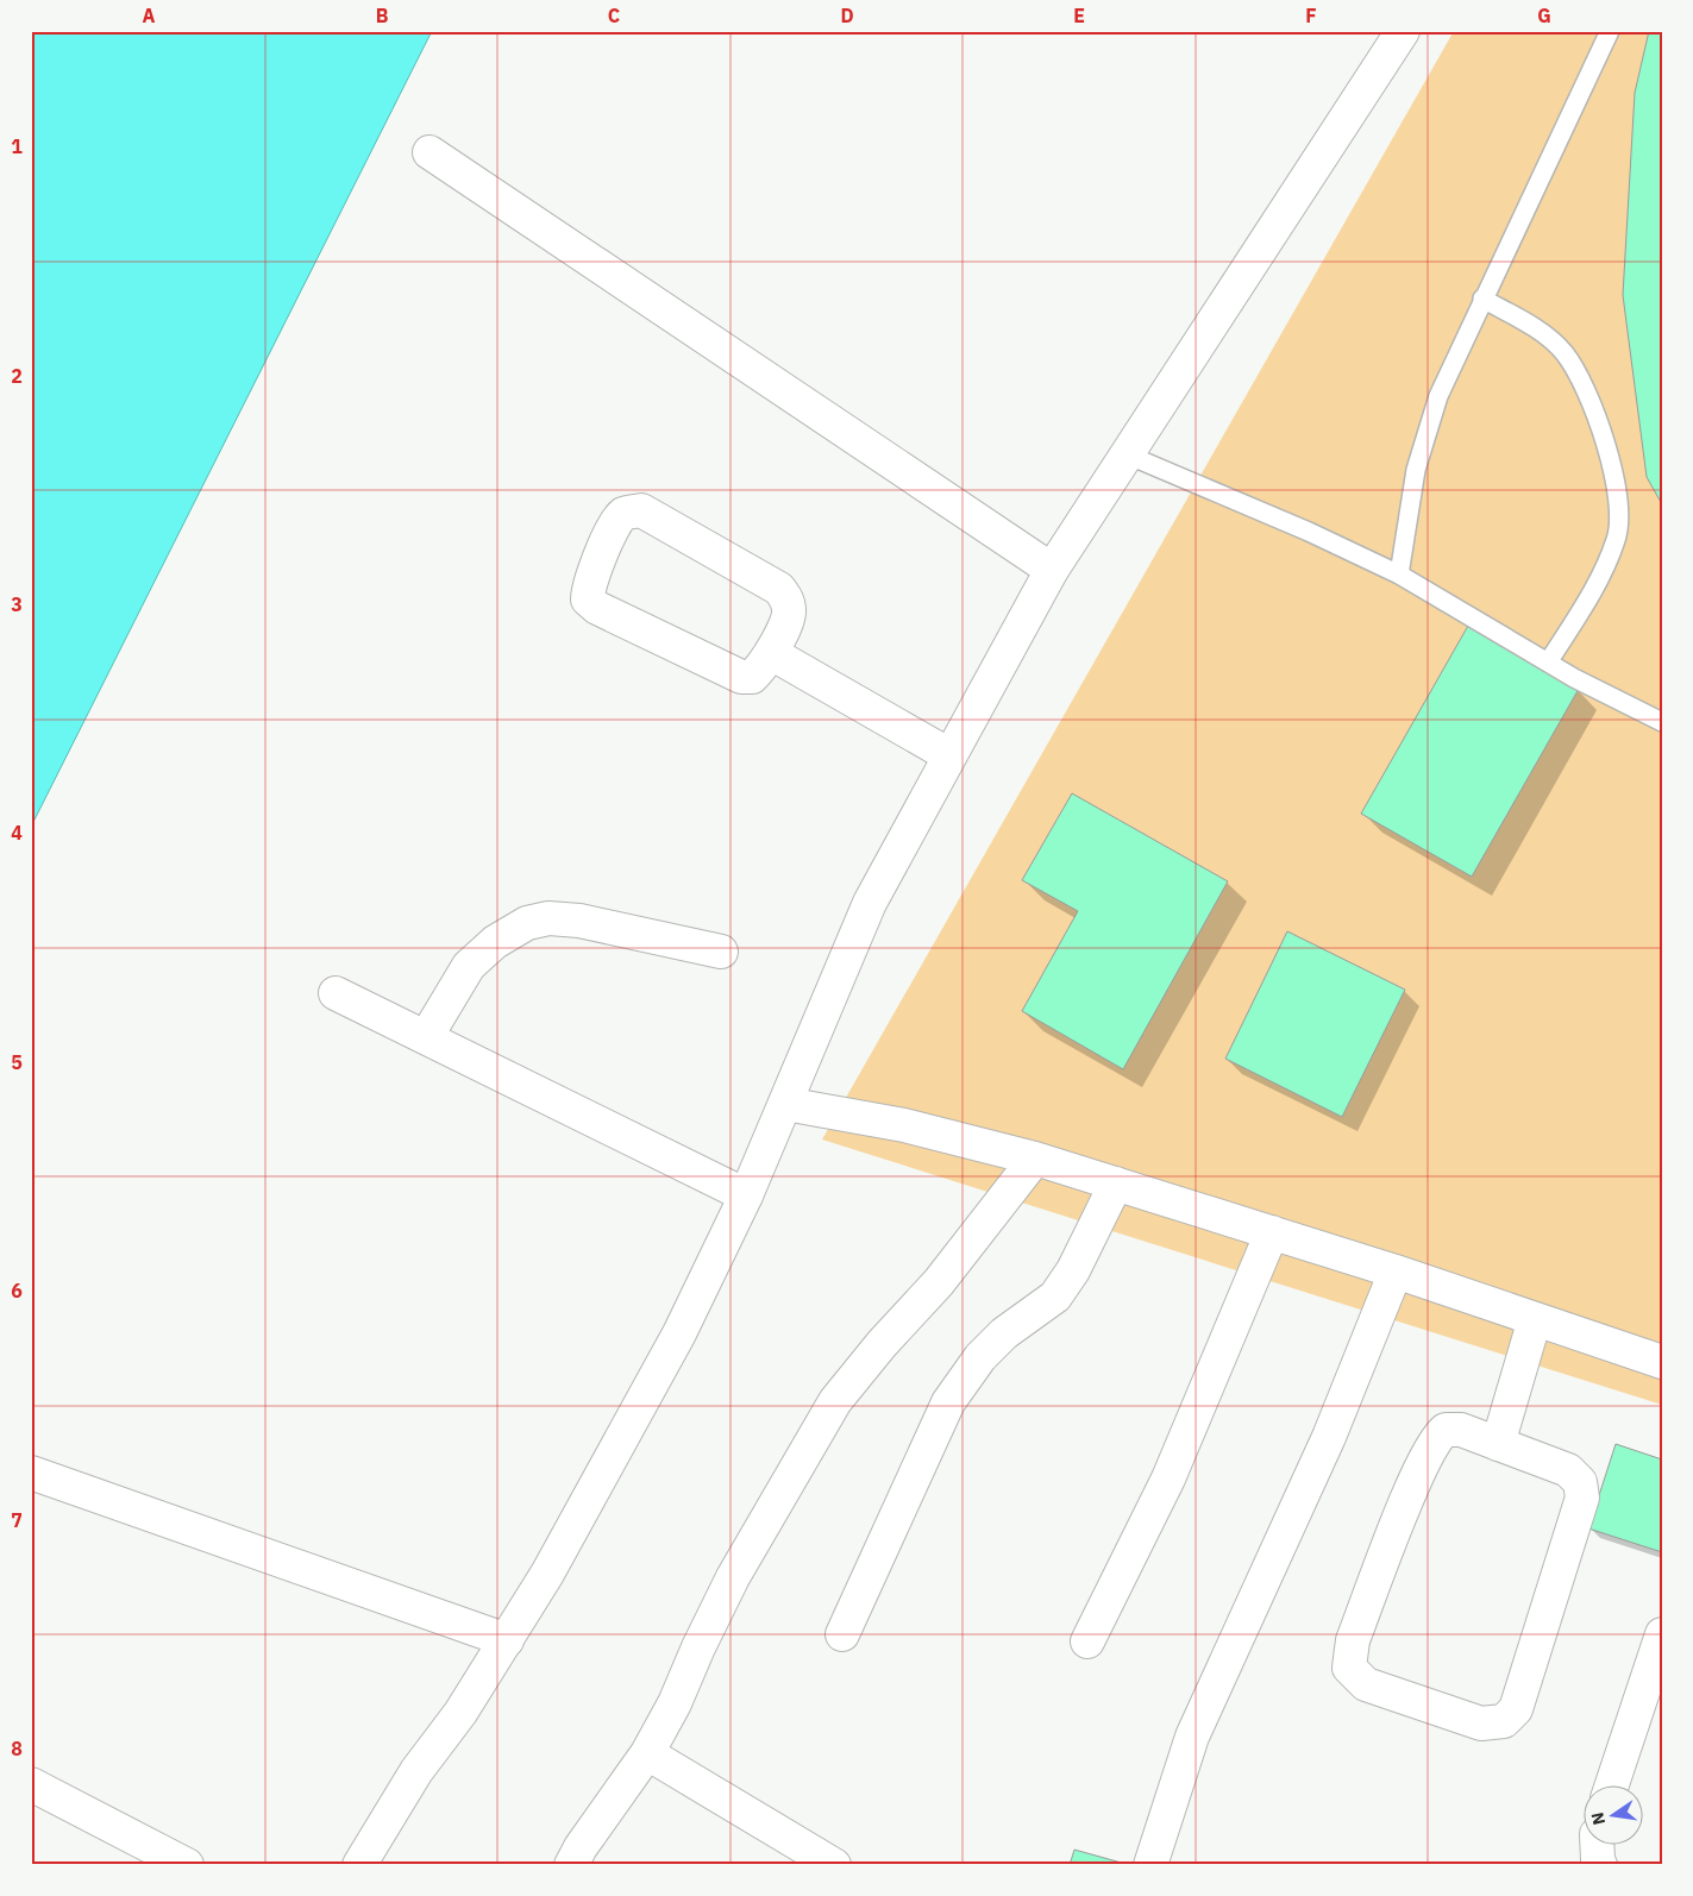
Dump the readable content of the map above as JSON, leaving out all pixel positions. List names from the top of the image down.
{
  "north": "left",
  "grid": {
    "columns": [
      "A",
      "B",
      "C",
      "D",
      "E",
      "F",
      "G"
    ],
    "rows": [
      "1",
      "2",
      "3",
      "4",
      "5",
      "6",
      "7",
      "8"
    ]
  }
}
